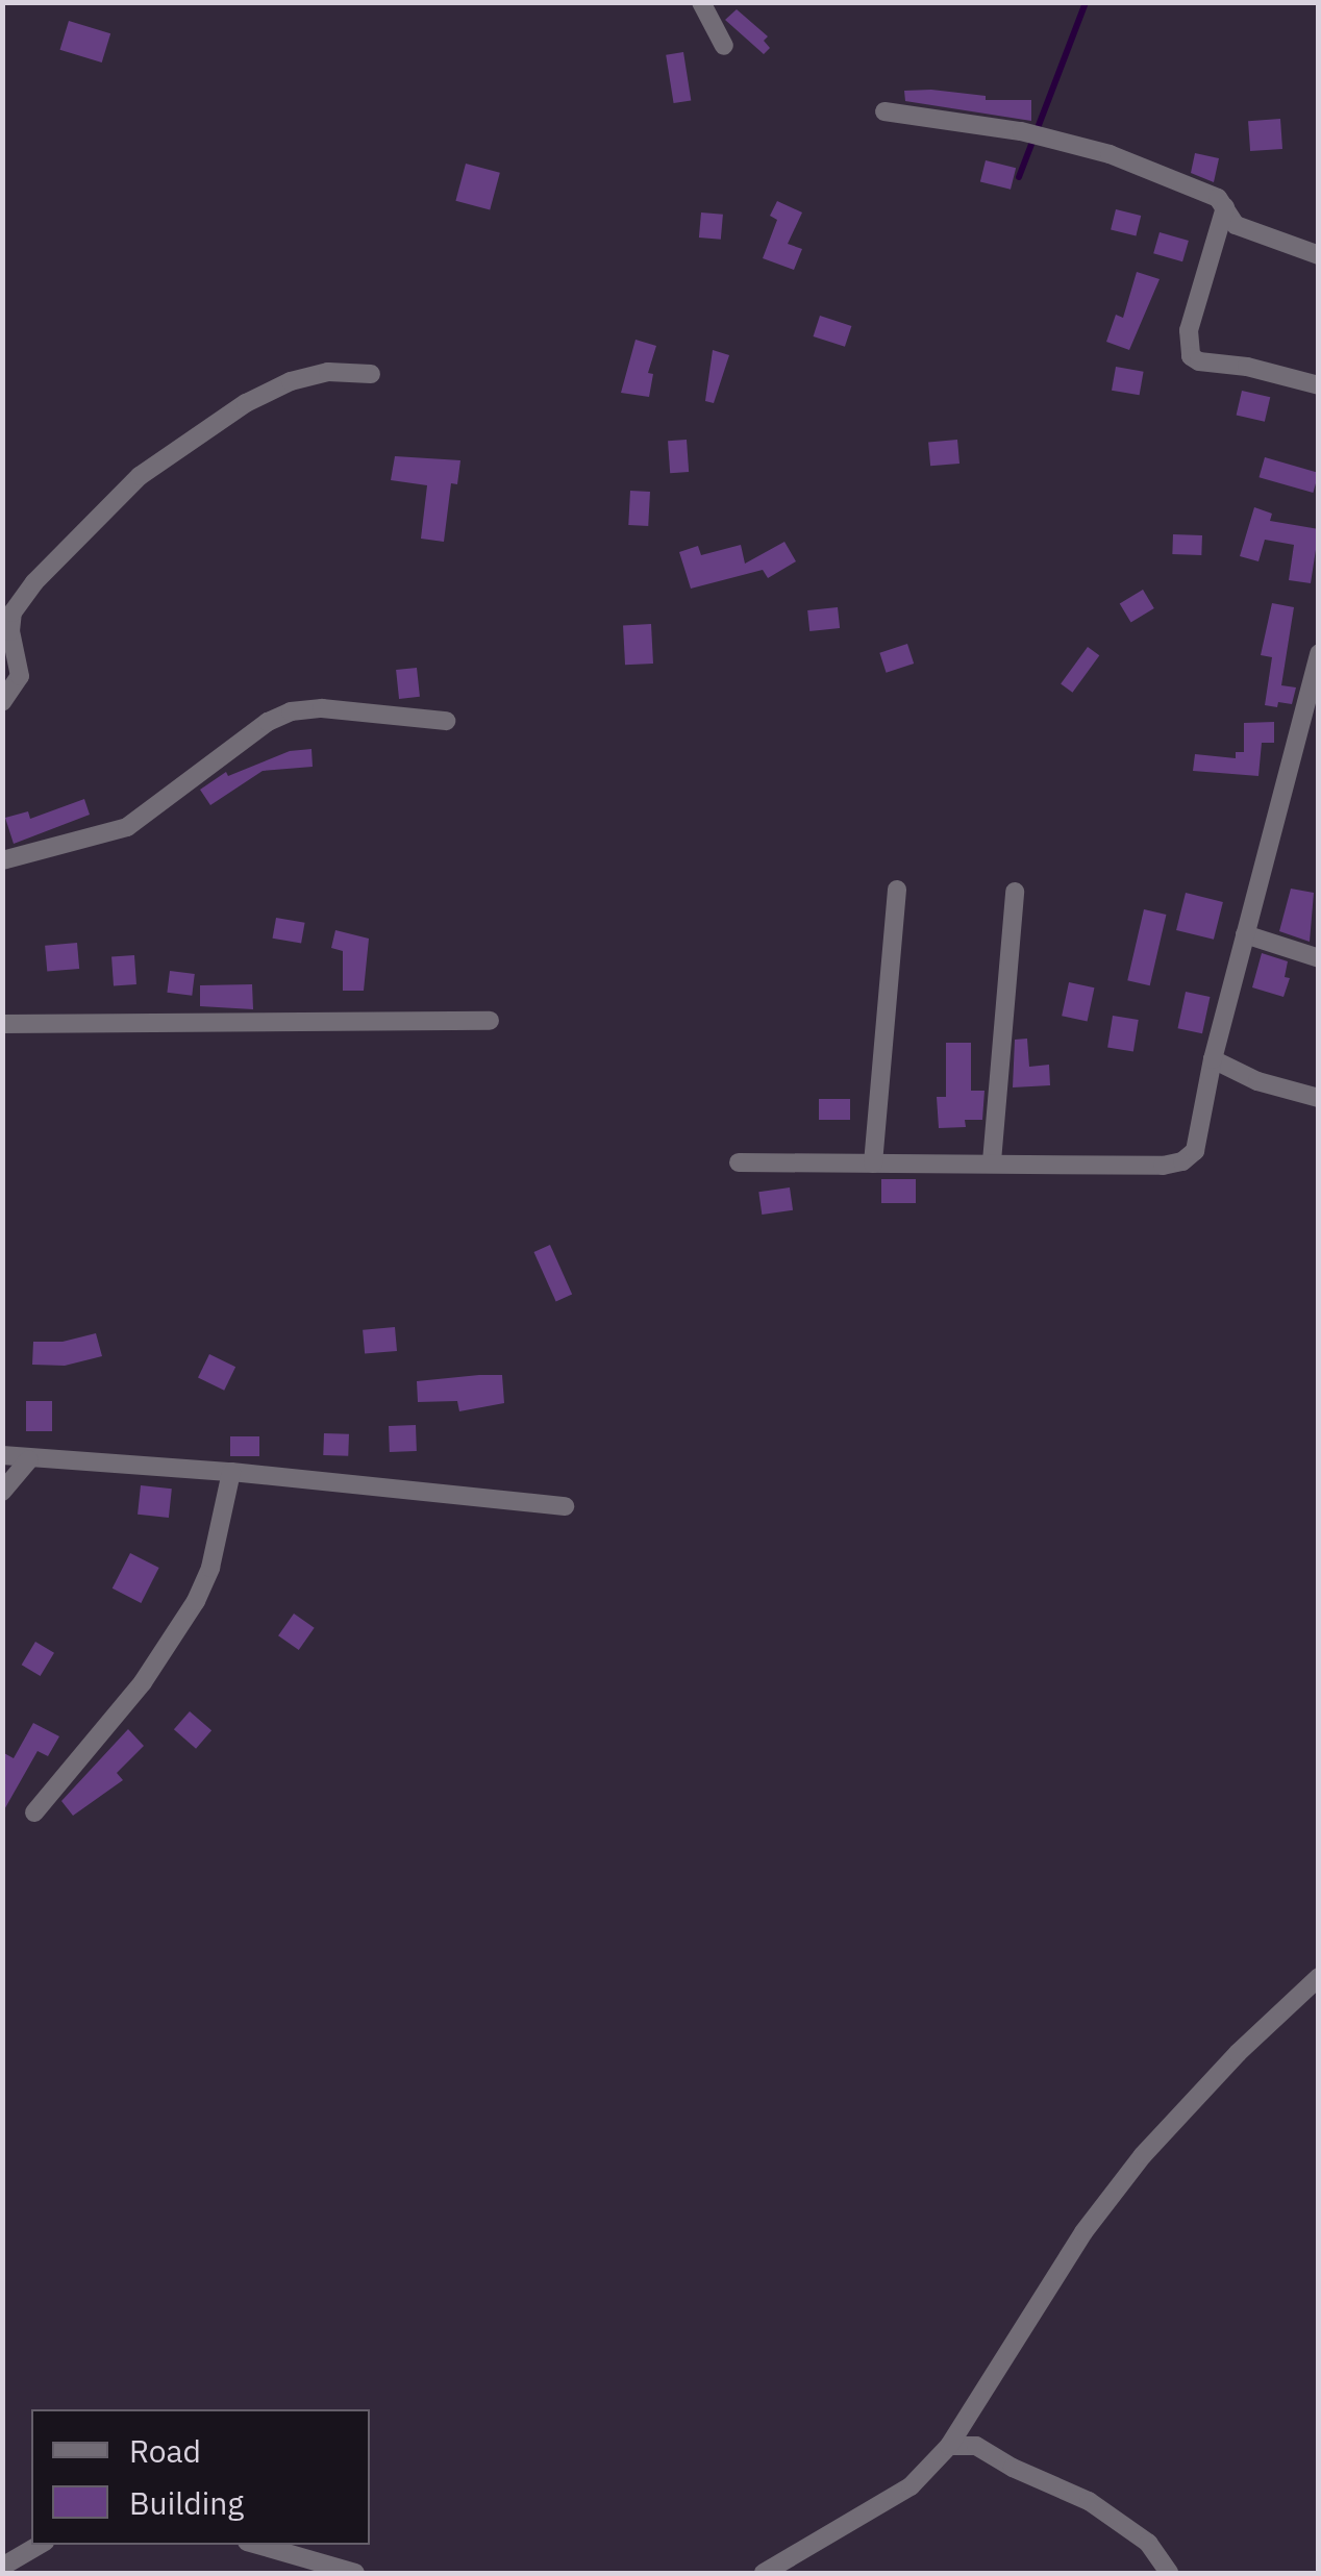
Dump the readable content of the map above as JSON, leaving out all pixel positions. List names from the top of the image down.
{
  "legend": ["Road", "Building"]
}
